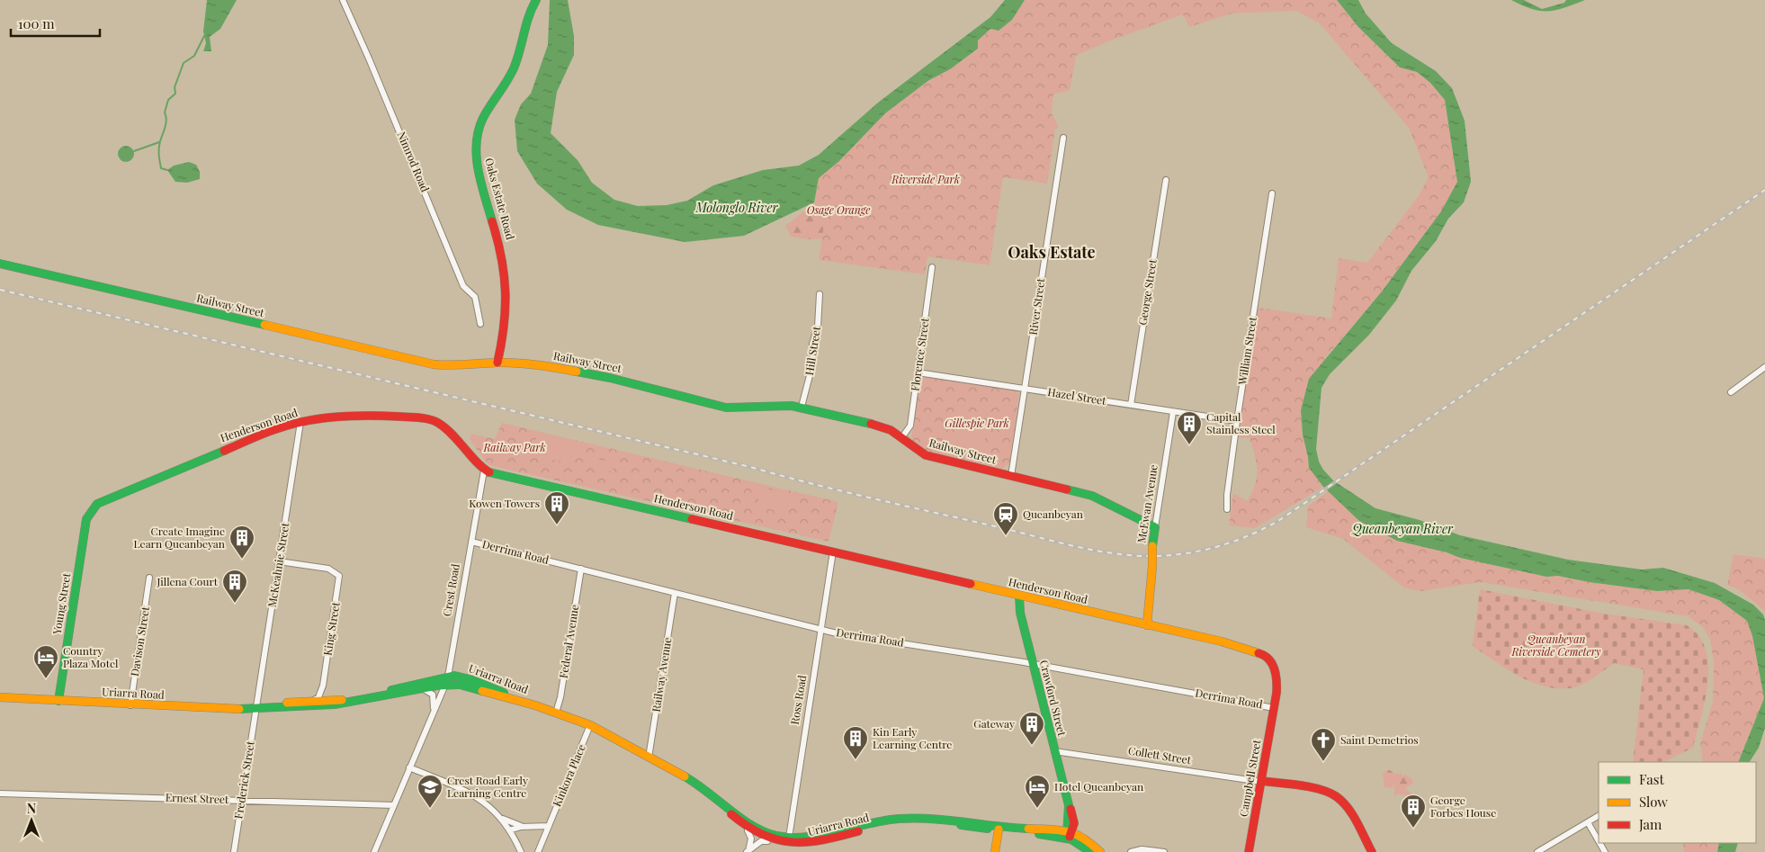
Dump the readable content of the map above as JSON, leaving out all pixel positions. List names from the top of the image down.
{
  "streets": {
    "street": [
      "Nimrod Road",
      "Oaks Estate Road",
      "George Street",
      "Railway Street",
      "River Street",
      "Hill Street",
      "William Street",
      "Florence Street",
      "Hazel Street",
      "Henderson Road",
      "McEwan Avenue",
      "Derrima Road",
      "McKeahnie Street",
      "Crest Road",
      "Young Street",
      "King Street",
      "Davison Street",
      "Federal Avenue",
      "Railway Avenue",
      "Uriarra Road",
      "Crawford Street",
      "Ross Road",
      "Collett Street",
      "Kinkora Place",
      "Campbell Street",
      "Frederick Street",
      "Ernest Street"
    ]
  },
  "crossings": [
    ["Oaks Estate Road", "Railway Street"],
    ["George Street", "Hazel Street"],
    ["Railway Street", "River Street"],
    ["Railway Street", "Hill Street"],
    ["Railway Street", "Florence Street"],
    ["Railway Street", "McEwan Avenue"],
    ["River Street", "Hazel Street"],
    ["William Street", "Hazel Street"],
    ["Florence Street", "Hazel Street"],
    ["Hazel Street", "McEwan Avenue"],
    ["Henderson Road", "McEwan Avenue"],
    ["Henderson Road", "Derrima Road"],
    ["Henderson Road", "McKeahnie Street"],
    ["Henderson Road", "Crest Road"],
    ["Henderson Road", "Young Street"],
    ["Henderson Road", "Crawford Street"],
    ["Henderson Road", "Ross Road"],
    ["Henderson Road", "Campbell Street"],
    ["Derrima Road", "Crest Road"],
    ["Derrima Road", "Federal Avenue"],
    ["Derrima Road", "Railway Avenue"],
    ["Derrima Road", "Crawford Street"],
    ["Derrima Road", "Ross Road"],
    ["Derrima Road", "Campbell Street"],
    ["McKeahnie Street", "King Street"],
    ["McKeahnie Street", "Uriarra Road"],
    ["McKeahnie Street", "Frederick Street"],
    ["Crest Road", "Uriarra Road"],
    ["Crest Road", "Ernest Street"],
    ["Young Street", "Uriarra Road"],
    ["King Street", "Uriarra Road"],
    ["Davison Street", "Uriarra Road"],
    ["Federal Avenue", "Uriarra Road"],
    ["Railway Avenue", "Uriarra Road"],
    ["Uriarra Road", "Crawford Street"],
    ["Uriarra Road", "Ross Road"],
    ["Uriarra Road", "Kinkora Place"],
    ["Uriarra Road", "Frederick Street"],
    ["Crawford Street", "Collett Street"],
    ["Collett Street", "Campbell Street"],
    ["Frederick Street", "Ernest Street"]
  ],
  "districts": ["Oaks Estate"],
  "water": ["Molonglo River", "Queanbeyan River"],
  "parks": [
    "Riverside Park",
    "Osage Orange",
    "Gillespie Park",
    "Railway Park",
    "Queanbeyan Riverside Cemetery"
  ],
  "places": {
    "building": [
      "Capital Stainless Steel",
      "Kowen Towers",
      "Create Imagine Learn Queanbeyan",
      "Jillena Court",
      "Gateway",
      "Kin Early Learning Centre",
      "George Forbes House"
    ],
    "station": ["Queanbeyan"],
    "hotel": ["Country Plaza Motel", "Hotel Queanbeyan"],
    "church": ["Saint Demetrios"],
    "school or university": ["Crest Road Early Learning Centre"]
  },
  "legend": ["Fast", "Slow", "Jam"],
  "scale_bar": "100 m",
  "north": "top"
}
